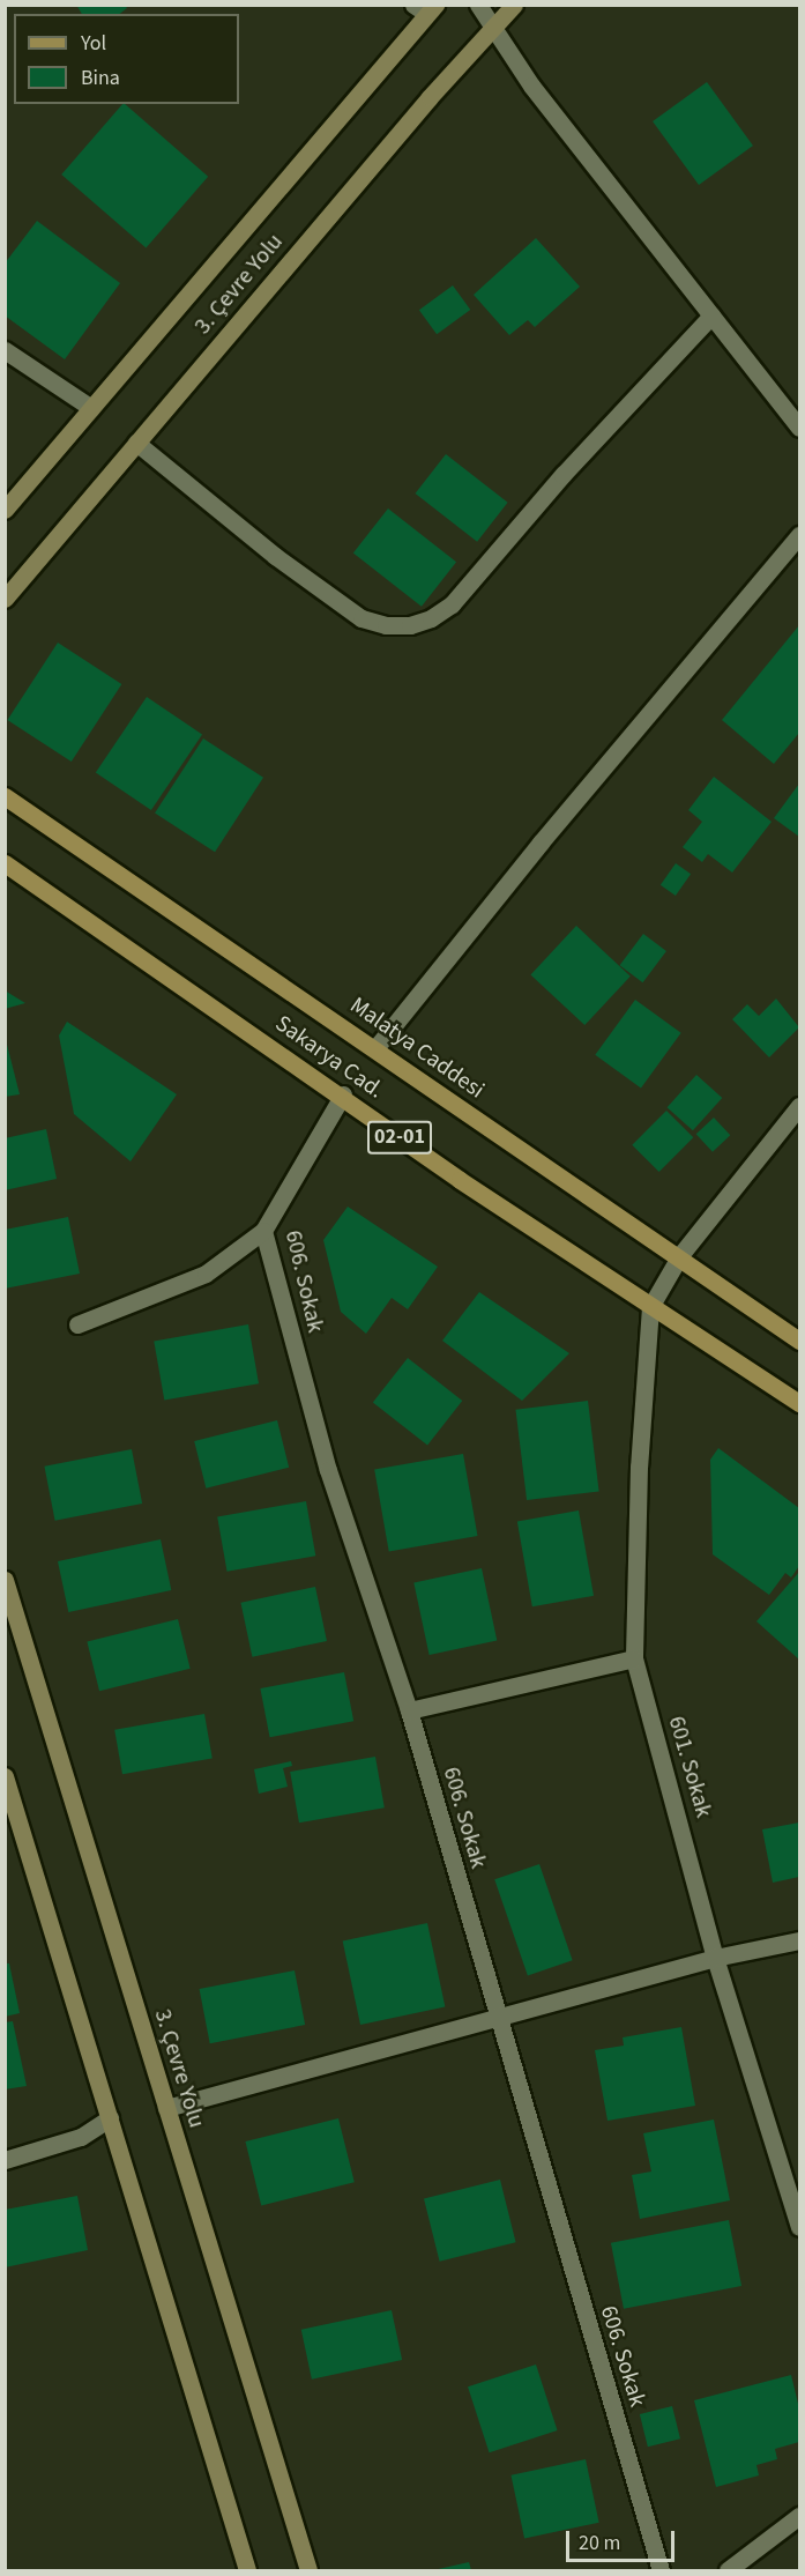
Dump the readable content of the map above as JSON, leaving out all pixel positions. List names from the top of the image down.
{
  "streets": {
    "main road": [
      "3. Çevre Yolu",
      "Malatya Caddesi",
      "Sakarya Cad.",
      "02-01"
    ],
    "street": ["606. Sokak", "601. Sokak"]
  },
  "crossings": [
    ["Sakarya Cad.", "606. Sokak"],
    ["Sakarya Cad.", "601. Sokak"]
  ],
  "legend": ["Yol", "Bina"],
  "scale_bar": "20 m"
}
